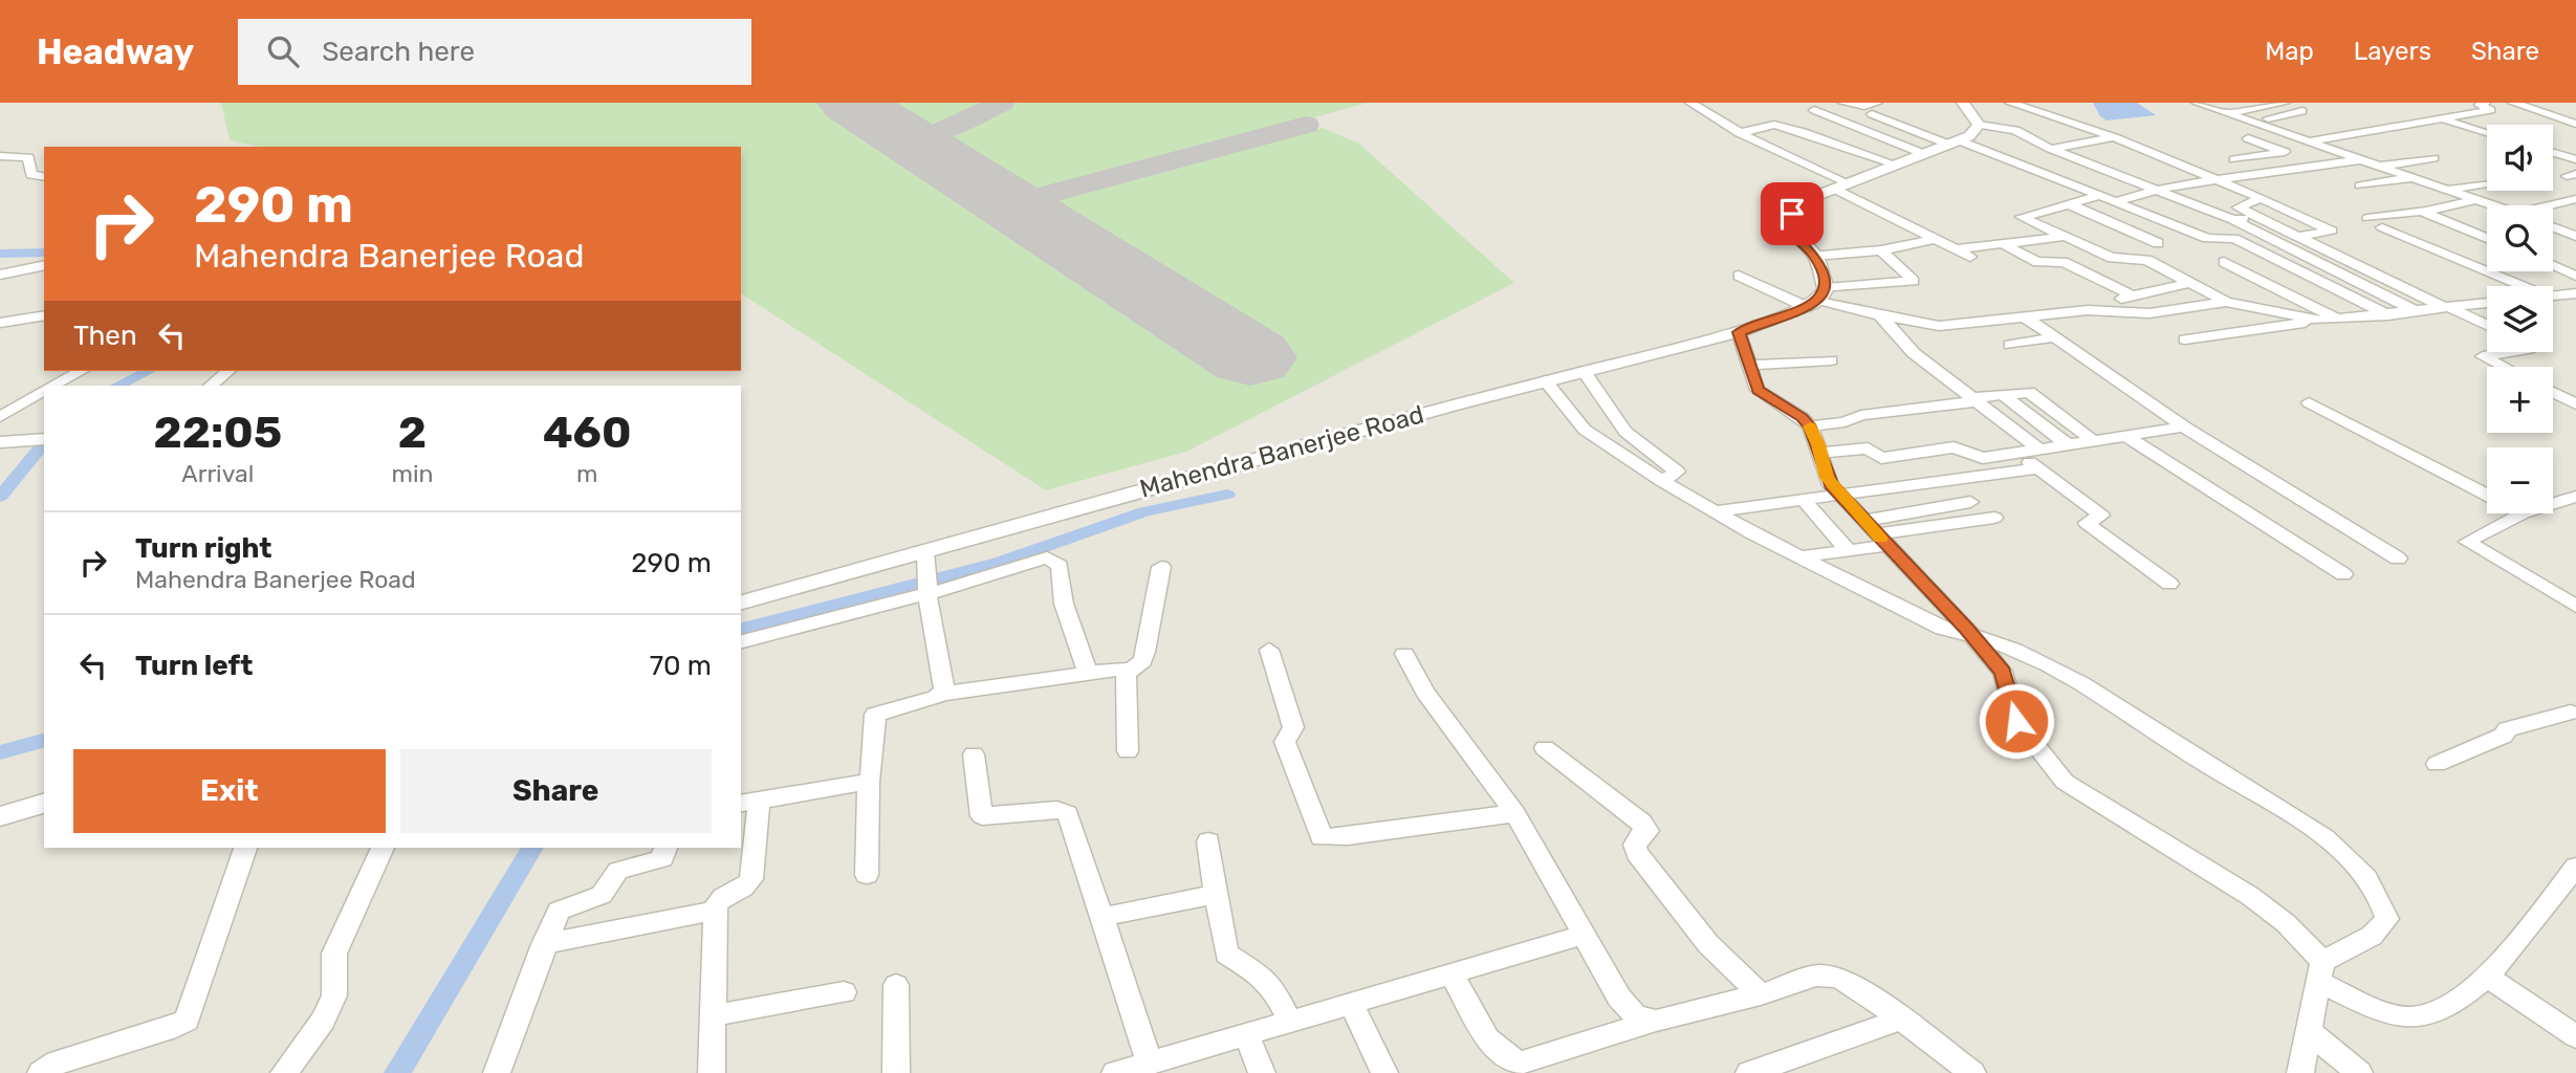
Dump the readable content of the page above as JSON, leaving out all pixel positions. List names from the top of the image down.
{
  "streets": {
    "street": ["Mahendra Banerjee Road"]
  },
  "page": {
    "header": "Headway",
    "search": "Search here",
    "nav": ["Map", "Layers", "Share"],
    "map_buttons": ["+", "−"],
    "turn": ["290 m", "Mahendra Banerjee Road"],
    "then": "Then",
    "eta": [
      "22:05",
      "Arrival",
      "2",
      "min",
      "460",
      "m"
    ],
    "list": [
      {
        "name": "Turn right",
        "note": "Mahendra Banerjee Road",
        "value": "290 m"
      },
      {
        "name": "Turn left",
        "value": "70 m"
      }
    ],
    "buttons": ["Exit", "Share"]
  }
}
